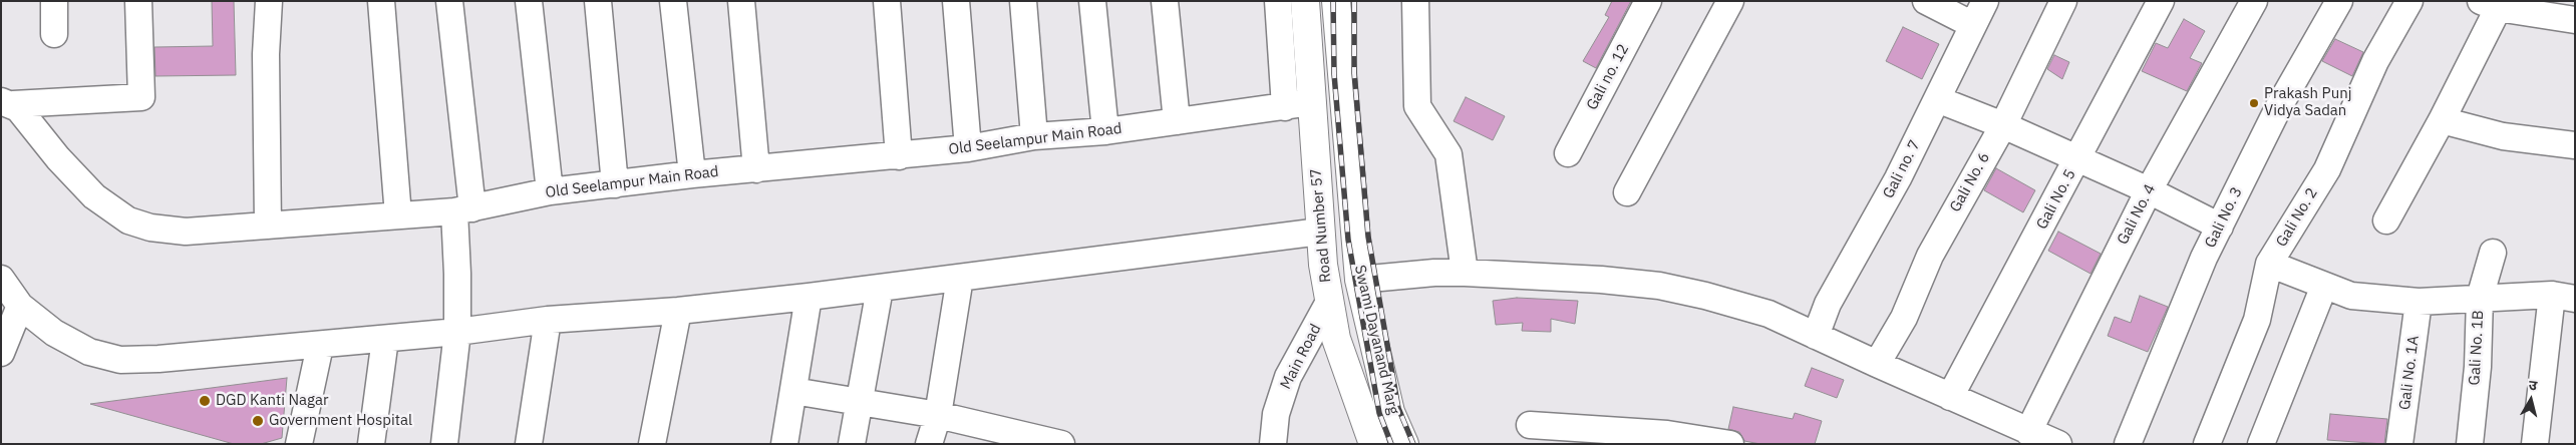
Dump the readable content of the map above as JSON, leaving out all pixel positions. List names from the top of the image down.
{
  "streets": {
    "main road": ["Road Number 57", "Swami Dayanand Marg"],
    "street": [
      "Gali no. 12",
      "Old Seelampur Main Road",
      "Gali no. 7",
      "Gali No. 6",
      "Gali No. 5",
      "Gali No. 4",
      "Gali No. 3",
      "Gali No. 2",
      "Gali No. 1B",
      "Main Road",
      "Gali No. 1A"
    ]
  },
  "crossings": [
    ["Old Seelampur Main Road", "Road Number 57"],
    ["Road Number 57", "Main Road"]
  ],
  "places": ["Prakash Punj Vidya Sadan", "DGD Kanti Nagar", "Government Hospital"],
  "north": "top"
}
